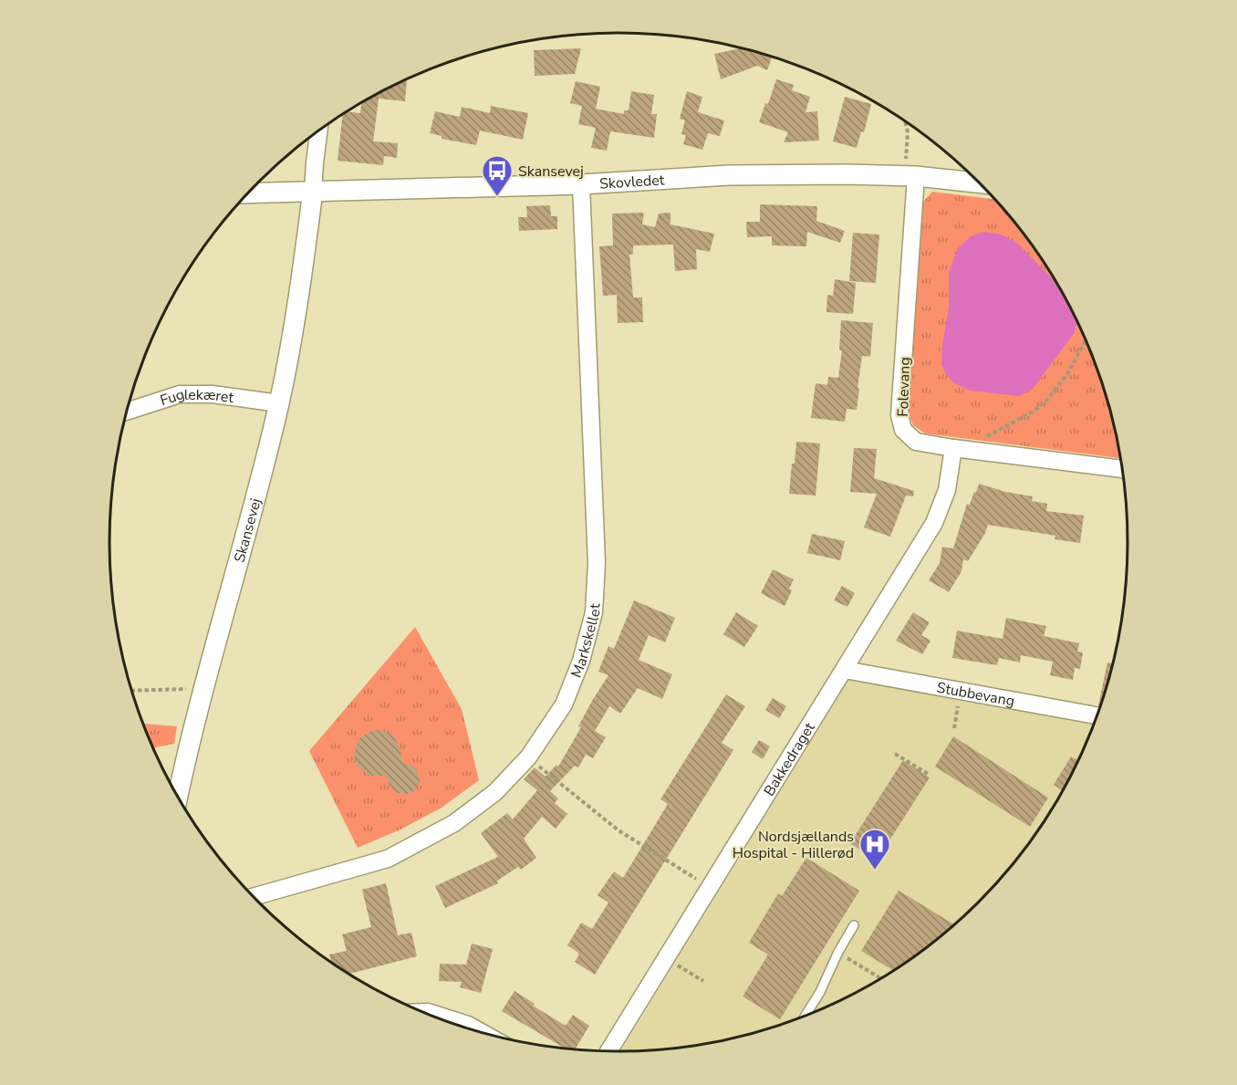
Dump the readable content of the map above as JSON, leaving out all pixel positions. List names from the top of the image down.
{
  "streets": {
    "street": [
      "Skovledet",
      "Folevang",
      "Fuglekæret",
      "Skansevej",
      "Markskellet",
      "Stubbevang",
      "Bakkedraget"
    ]
  },
  "crossings": [
    ["Skovledet", "Folevang"],
    ["Skovledet", "Skansevej"],
    ["Skovledet", "Markskellet"],
    ["Folevang", "Bakkedraget"],
    ["Fuglekæret", "Skansevej"],
    ["Stubbevang", "Bakkedraget"]
  ],
  "places": {
    "bus stop": ["Skansevej"],
    "hospital": ["Nordsjællands Hospital - Hillerød"]
  }
}
